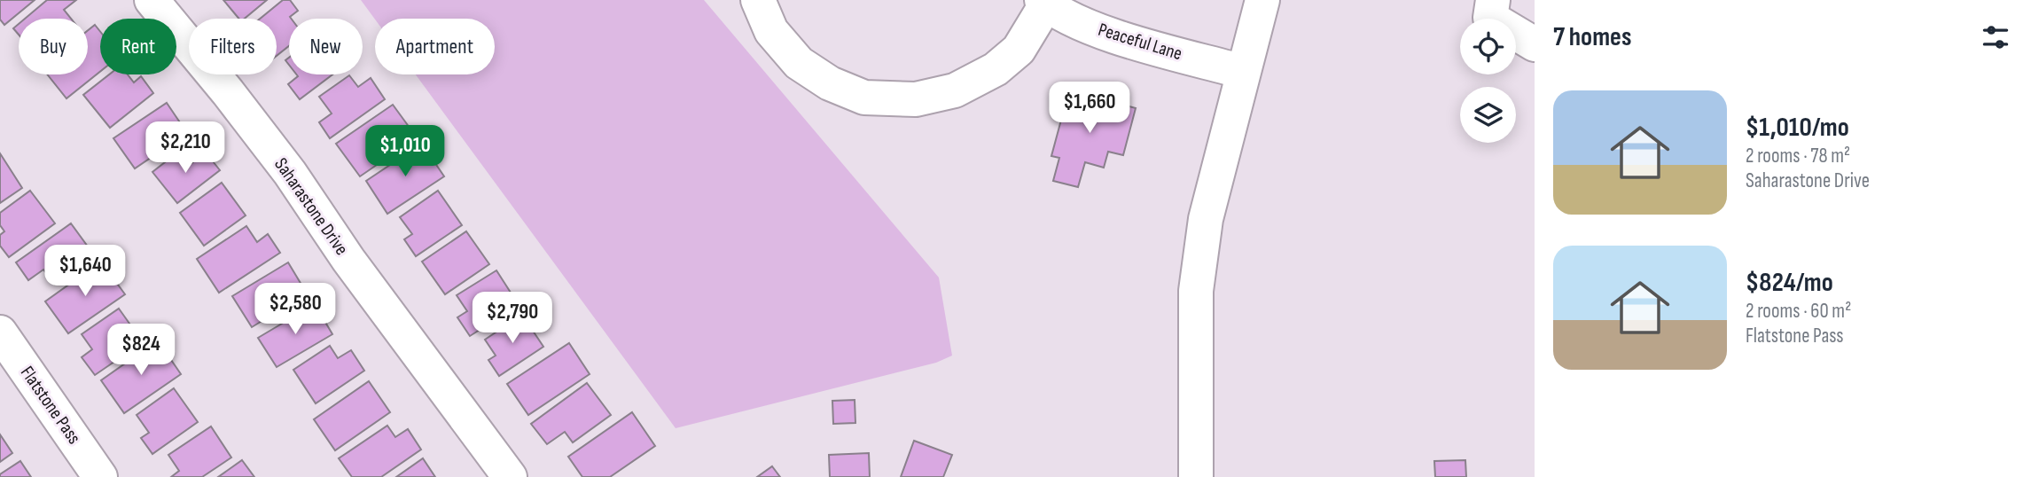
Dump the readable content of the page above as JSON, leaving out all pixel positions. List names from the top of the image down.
{
  "streets": {
    "street": ["Peaceful Lane", "Saharastone Drive", "Flatstone Pass"]
  },
  "page": {
    "heading": "7 homes",
    "chip": [
      "Buy",
      "Rent",
      "Filters",
      "New",
      "Apartment"
    ],
    "list": [
      {
        "name": "$1,010/mo",
        "note": "2 rooms · 78 m² · Saharastone Drive"
      },
      {
        "name": "$824/mo",
        "note": "2 rooms · 60 m² · Flatstone Pass"
      }
    ],
    "price": [
      "$1,660",
      "$2,210",
      "$1,010",
      "$1,640",
      "$2,580",
      "$2,790",
      "$824"
    ]
  }
}
